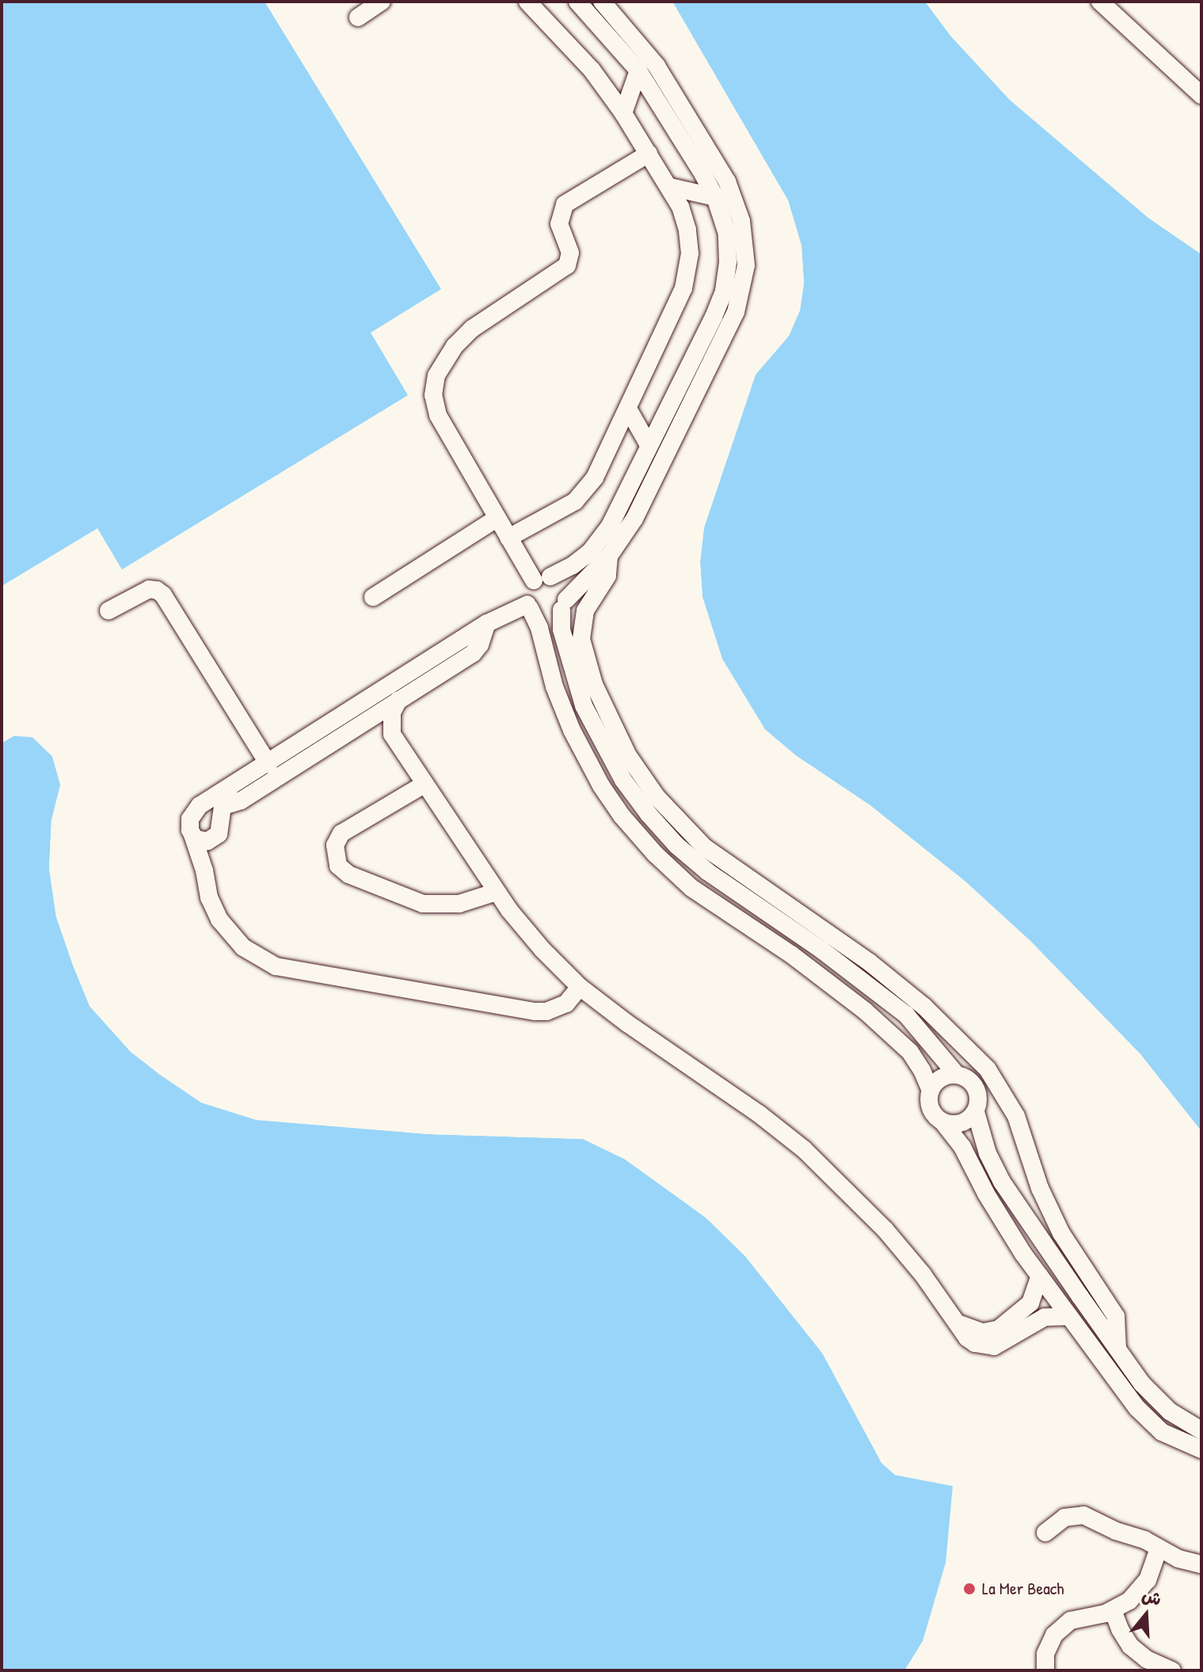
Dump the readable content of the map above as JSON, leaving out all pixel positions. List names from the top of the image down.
{
  "places": ["La Mer Beach"],
  "north": "top"
}
